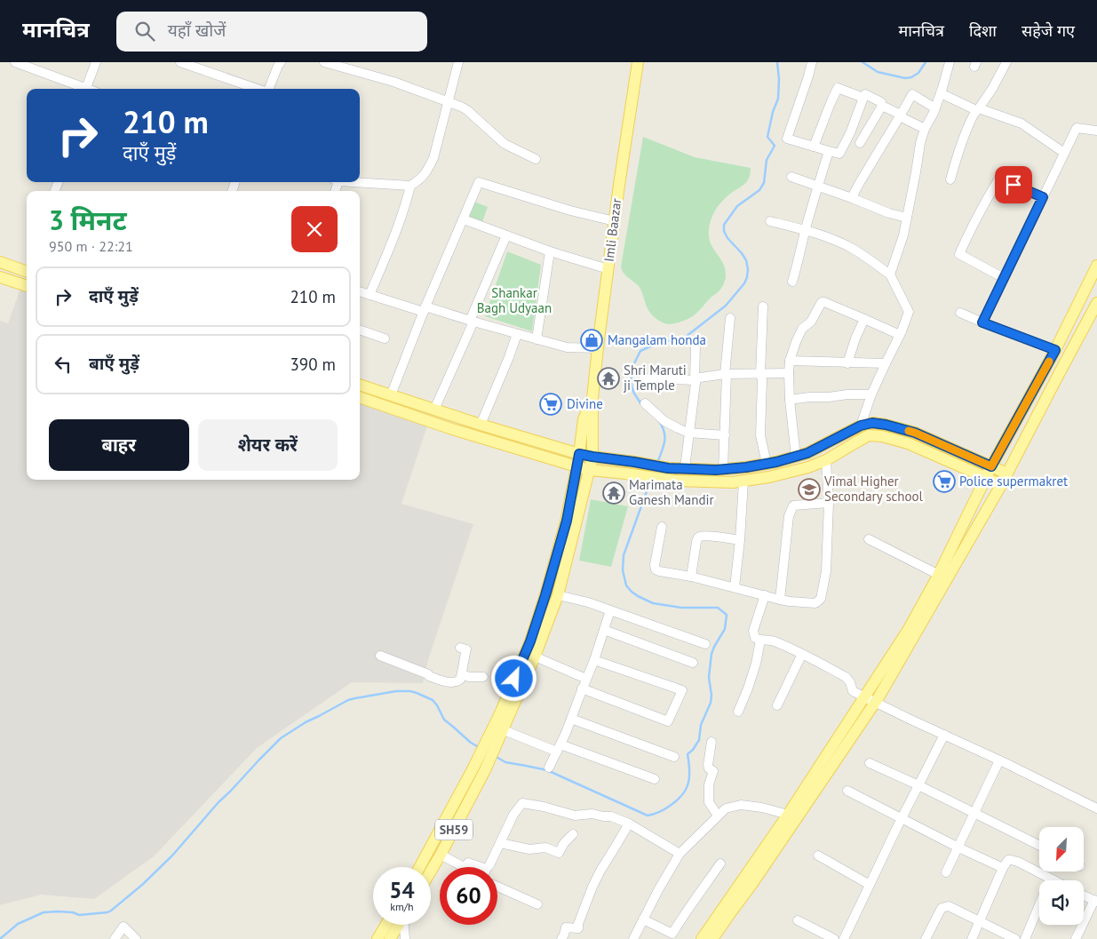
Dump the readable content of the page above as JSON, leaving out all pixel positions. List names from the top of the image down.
{
  "streets": {
    "main road": ["Imli Baazar", "SH59"]
  },
  "parks": ["Shankar Bagh Udyaan"],
  "places": {
    "shop": ["Mangalam honda"],
    "temple": ["Shri Maruti ji Temple", "Marimata Ganesh Mandir"],
    "supermarket": ["Divine", "Police supermakret"],
    "school or university": ["Vimal Higher Secondary school"]
  },
  "north": "bottom left",
  "page": {
    "header": "मानचित्र",
    "search": "यहाँ खोजें",
    "nav": ["मानचित्र", "दिशा", "सहेजे गए"],
    "turn": ["210 m", "दाएँ मुड़ें"],
    "heading": ["3 मिनट", "950 m · 22:21"],
    "list": [
      {
        "name": "दाएँ मुड़ें",
        "value": "210 m"
      },
      {
        "name": "बाएँ मुड़ें",
        "value": "390 m"
      }
    ],
    "buttons": ["बाहर", "शेयर करें"],
    "speed": "54 km/h",
    "limit": "60"
  }
}
